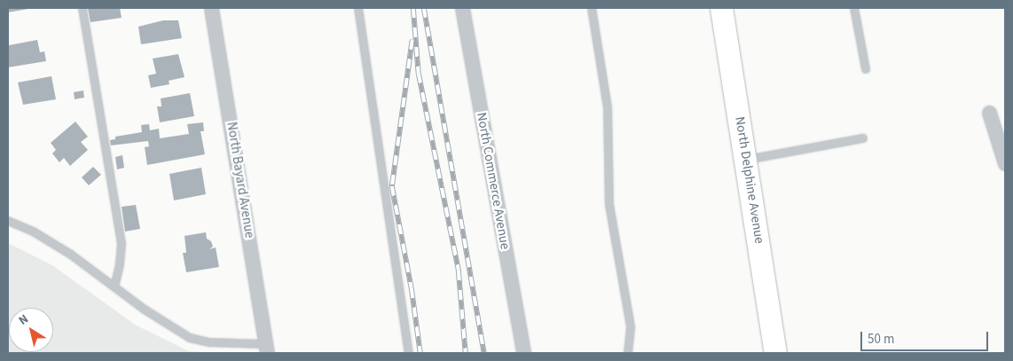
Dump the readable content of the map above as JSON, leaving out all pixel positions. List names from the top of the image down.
{
  "streets": {
    "main road": ["North Delphine Avenue"],
    "street": ["North Bayard Avenue", "North Commerce Avenue"]
  },
  "scale_bar": "50 m",
  "north": "top left"
}
